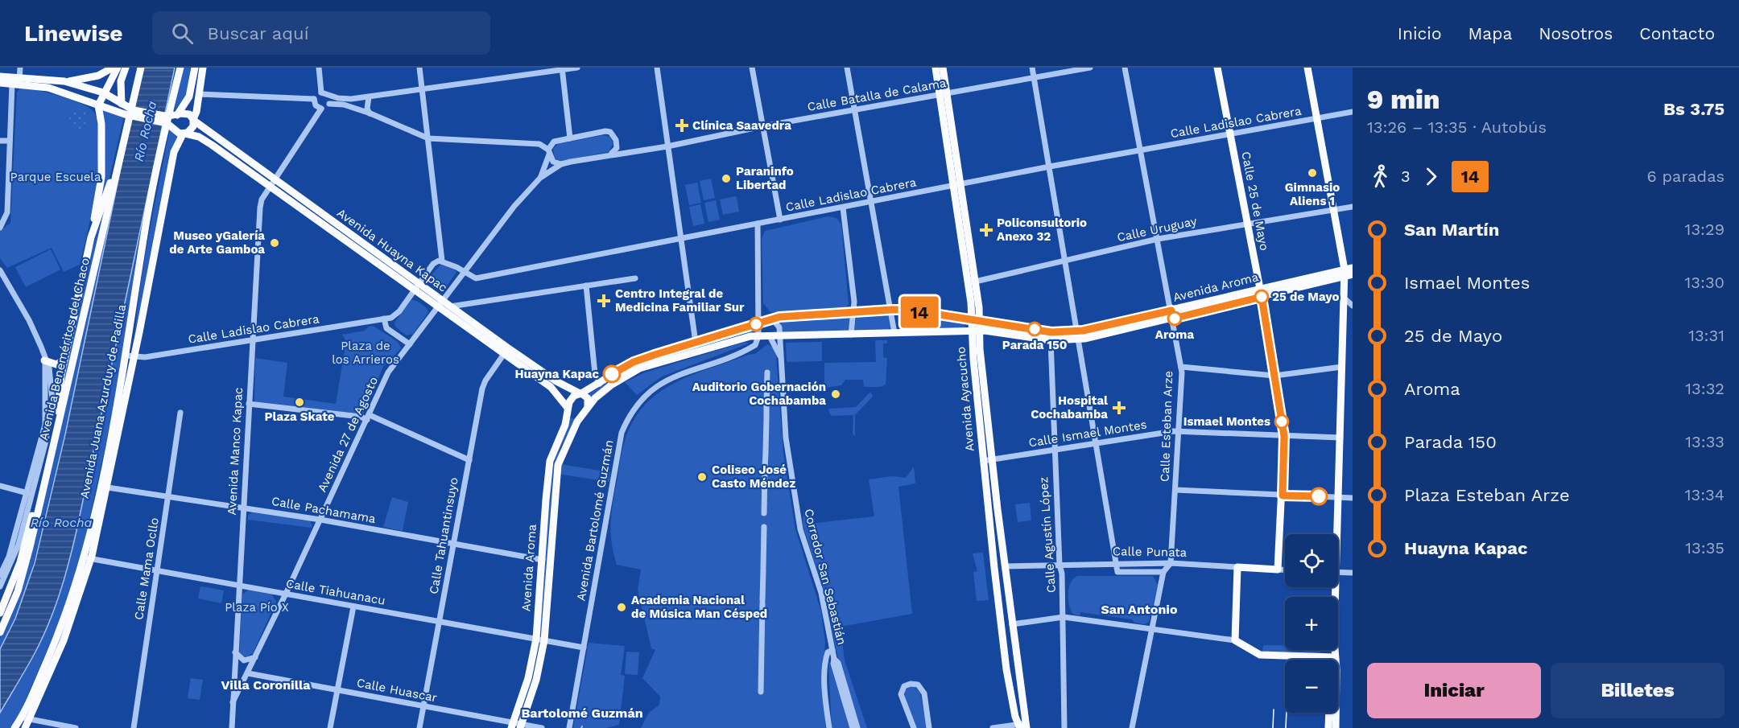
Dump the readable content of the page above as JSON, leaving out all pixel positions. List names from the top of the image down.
{
  "streets": {
    "main road": [
      "Calle 25 de Mayo",
      "Avenida Huayna Kapac",
      "Avenida Aroma",
      "Avenida Beneméritos del Chaco",
      "Avenida Ayacucho",
      "Avenida Juana Azurduy de Padilla",
      "Calle Punata"
    ],
    "street": [
      "Calle Batalla de Calama",
      "Calle Ladislao Cabrera",
      "Calle Uruguay",
      "Calle Esteban Arze",
      "Calle Ismael Montes",
      "Avenida 27 de Agosto",
      "Avenida Manco Kapac",
      "Calle Pachamama",
      "Avenida Bartolomé Guzmán",
      "Calle Agustín López",
      "Calle Tahuantinsuyo",
      "Calle Mama Ocllo",
      "Corredor San Sebastián",
      "Calle Tiahuanacu",
      "Calle Huascar"
    ]
  },
  "crossings": [
    ["Calle Batalla de Calama", "Avenida Ayacucho"],
    ["Calle Batalla de Calama", "Avenida 27 de Agosto"],
    ["Calle Ladislao Cabrera", "Calle 25 de Mayo"],
    ["Calle Ladislao Cabrera", "Avenida Huayna Kapac"],
    ["Calle Ladislao Cabrera", "Avenida Ayacucho"],
    ["Calle Ladislao Cabrera", "Avenida Juana Azurduy de Padilla"],
    ["Calle Ladislao Cabrera", "Calle Esteban Arze"],
    ["Calle Ladislao Cabrera", "Avenida 27 de Agosto"],
    ["Calle Ladislao Cabrera", "Avenida Manco Kapac"],
    ["Calle 25 de Mayo", "Calle Uruguay"],
    ["Calle 25 de Mayo", "Avenida Aroma"],
    ["Calle 25 de Mayo", "Calle Ismael Montes"],
    ["Calle 25 de Mayo", "Calle Punata"],
    ["Calle Uruguay", "Avenida Ayacucho"],
    ["Calle Uruguay", "Calle Esteban Arze"],
    ["Avenida Huayna Kapac", "Avenida Aroma"],
    ["Avenida Huayna Kapac", "Avenida Juana Azurduy de Padilla"],
    ["Avenida Huayna Kapac", "Avenida 27 de Agosto"],
    ["Avenida Huayna Kapac", "Avenida Manco Kapac"],
    ["Avenida Huayna Kapac", "Calle Tahuantinsuyo"],
    ["Avenida Aroma", "Avenida Ayacucho"],
    ["Avenida Aroma", "Calle Esteban Arze"],
    ["Avenida Aroma", "Calle Pachamama"],
    ["Avenida Aroma", "Avenida Bartolomé Guzmán"],
    ["Avenida Aroma", "Calle Agustín López"],
    ["Avenida Aroma", "Corredor San Sebastián"],
    ["Avenida Aroma", "Calle Tiahuanacu"],
    ["Avenida Aroma", "Calle Huascar"],
    ["Avenida Ayacucho", "Calle Ismael Montes"],
    ["Avenida Ayacucho", "Calle Punata"],
    ["Avenida Juana Azurduy de Padilla", "Calle Pachamama"],
    ["Avenida Juana Azurduy de Padilla", "Calle Tiahuanacu"],
    ["Calle Esteban Arze", "Calle Ismael Montes"],
    ["Calle Esteban Arze", "Calle Punata"],
    ["Calle Ismael Montes", "Calle Agustín López"],
    ["Avenida 27 de Agosto", "Avenida Manco Kapac"],
    ["Avenida 27 de Agosto", "Calle Pachamama"],
    ["Avenida 27 de Agosto", "Calle Tiahuanacu"],
    ["Avenida 27 de Agosto", "Calle Huascar"],
    ["Avenida Manco Kapac", "Calle Pachamama"],
    ["Avenida Manco Kapac", "Calle Tiahuanacu"],
    ["Calle Pachamama", "Calle Tahuantinsuyo"],
    ["Calle Pachamama", "Calle Mama Ocllo"],
    ["Avenida Bartolomé Guzmán", "Calle Tiahuanacu"],
    ["Calle Agustín López", "Calle Punata"],
    ["Calle Tahuantinsuyo", "Calle Tiahuanacu"],
    ["Calle Tahuantinsuyo", "Calle Huascar"],
    ["Calle Mama Ocllo", "Calle Tiahuanacu"]
  ],
  "districts": ["San Antonio", "Villa Coronilla", "Bartolomé Guzmán"],
  "water": ["Río Rocha"],
  "parks": ["Parque Escuela", "Plaza de los Arrieros", "Plaza Pío X"],
  "places": {
    "health": [
      "Clínica Saavedra",
      "Policonsultorio Anexo 32",
      "Centro Integral de Medicina Familiar Sur",
      "Hospital Cochabamba"
    ],
    "other": [
      "Gimnasio Aliens 1",
      "Paraninfo Libertad",
      "Museo yGalería de Arte Gamboa",
      "25 de Mayo",
      "Aroma",
      "Parada 150",
      "Huayna Kapac",
      "Auditorio Gobernación Cochabamba",
      "Plaza Skate",
      "Ismael Montes",
      "Coliseo José Casto Méndez",
      "Academia Nacional de Música Man Césped"
    ]
  },
  "lines": ["bus line 14"],
  "page": {
    "header": "Linewise",
    "search": "Buscar aquí",
    "nav": [
      "Inicio",
      "Mapa",
      "Nosotros",
      "Contacto"
    ],
    "on_map": "14",
    "heading": ["9 min", "13:26 – 13:35 · Autobús", "Bs 3.75"],
    "legs": ["3", "14", "6 paradas"],
    "list": [
      {
        "name": "San Martín",
        "value": "13:29"
      },
      {
        "name": "Ismael Montes",
        "value": "13:30"
      },
      {
        "name": "25 de Mayo",
        "value": "13:31"
      },
      {
        "name": "Aroma",
        "value": "13:32"
      },
      {
        "name": "Parada 150",
        "value": "13:33"
      },
      {
        "name": "Plaza Esteban Arze",
        "value": "13:34"
      },
      {
        "name": "Huayna Kapac",
        "value": "13:35"
      }
    ],
    "map_buttons": ["+", "−"],
    "buttons": ["Iniciar", "Billetes"]
  }
}
